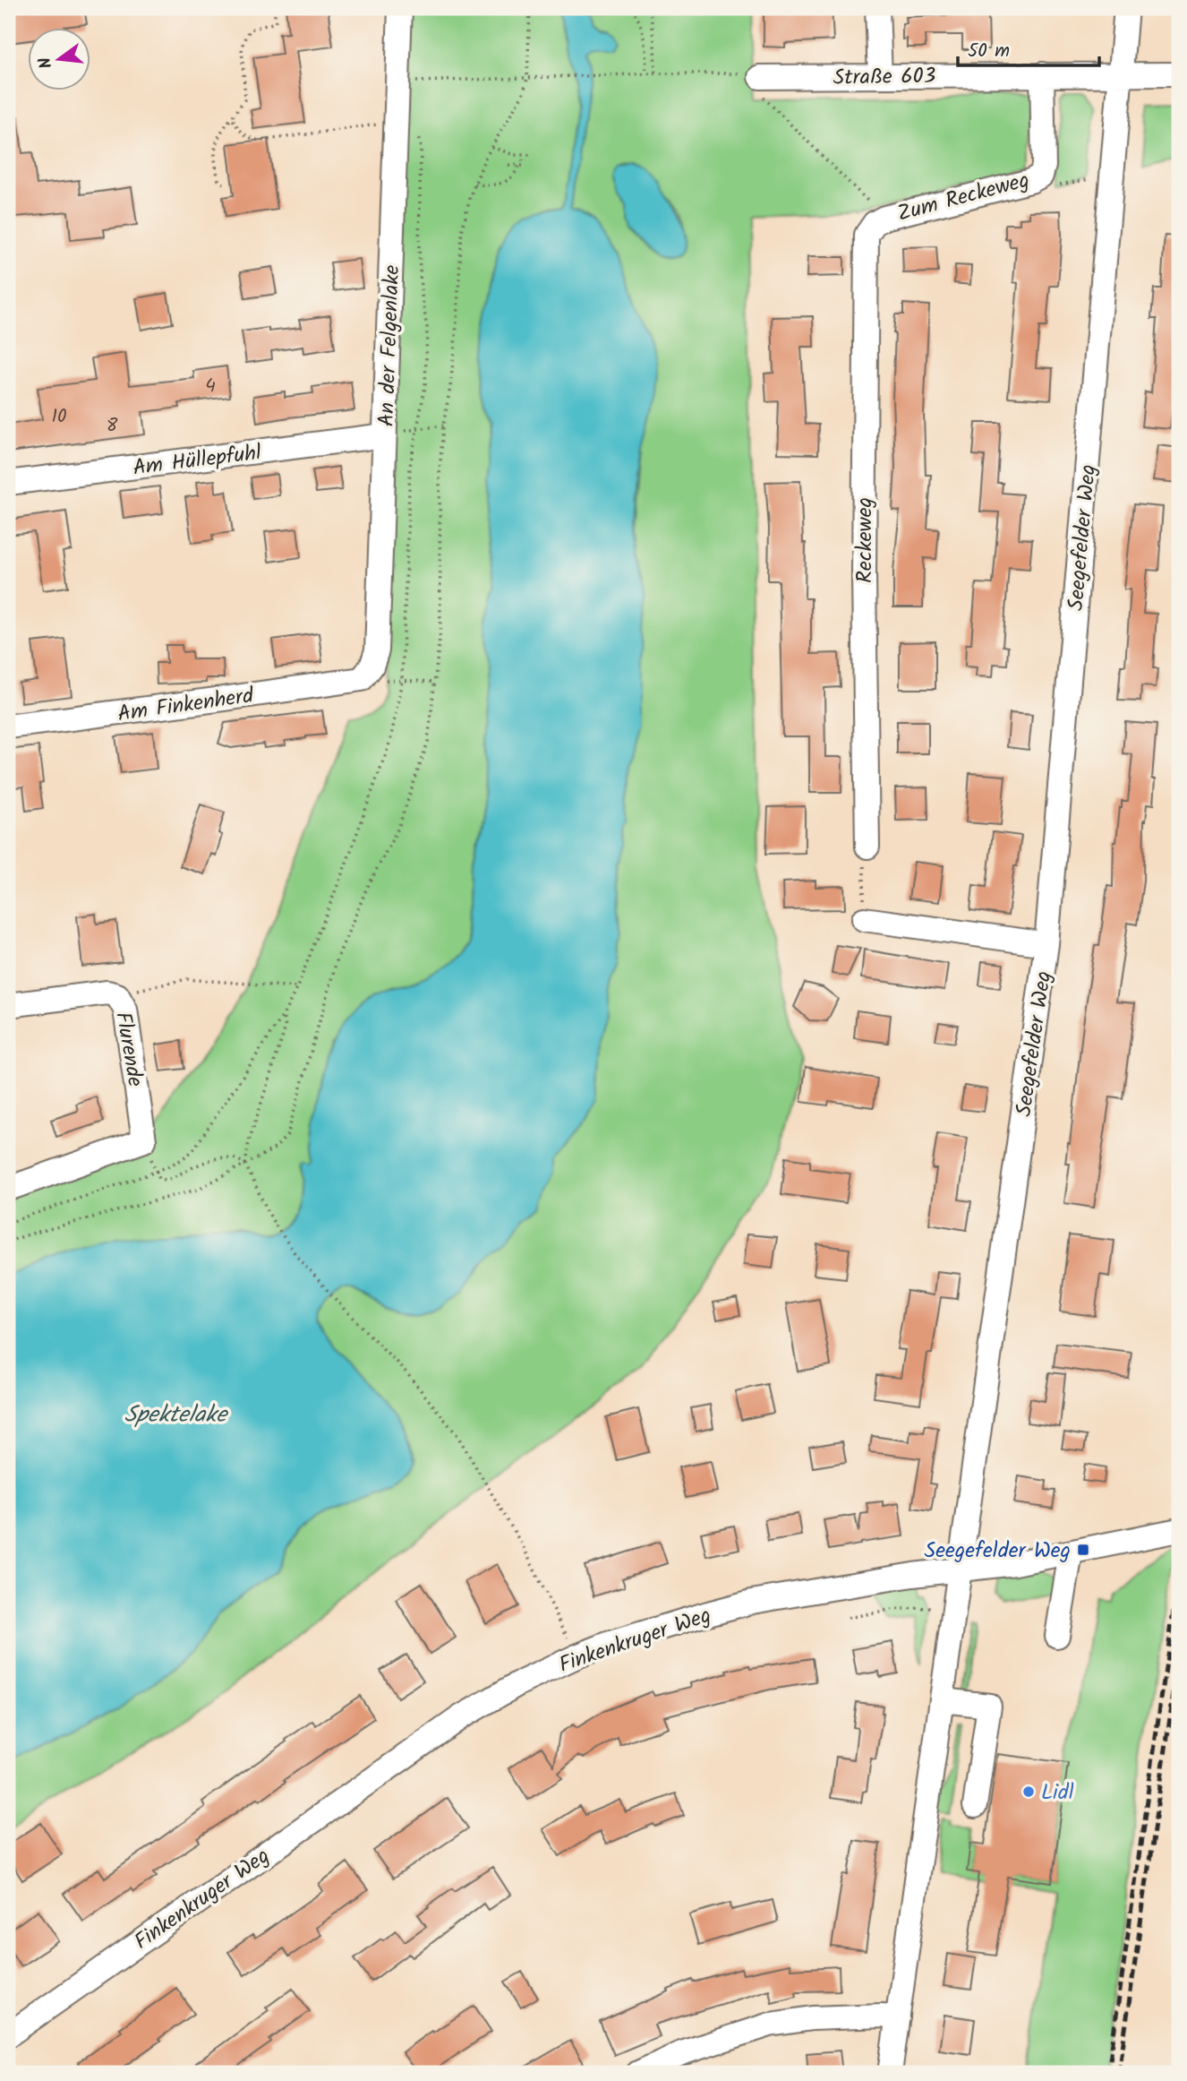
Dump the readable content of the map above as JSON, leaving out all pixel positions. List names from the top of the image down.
{
  "streets": {
    "street": [
      "Straße 603",
      "Zum Reckeweg",
      "An der Felgenlake",
      "Am Hüllepfuhl",
      "Seegefelder Weg",
      "Reckeweg",
      "Am Finkenherd",
      "Flurende",
      "Finkenkruger Weg"
    ]
  },
  "crossings": [
    ["Straße 603", "Zum Reckeweg"],
    ["Straße 603", "Seegefelder Weg"],
    ["Zum Reckeweg", "Reckeweg"],
    ["An der Felgenlake", "Am Hüllepfuhl"],
    ["An der Felgenlake", "Am Finkenherd"],
    ["Seegefelder Weg", "Finkenkruger Weg"]
  ],
  "water": ["Spektelake"],
  "places": {
    "transit": ["Seegefelder Weg"],
    "other": ["Lidl"]
  },
  "house_numbers": ["4", "10", "8"],
  "scale_bar": "50 m",
  "north": "left"
}
